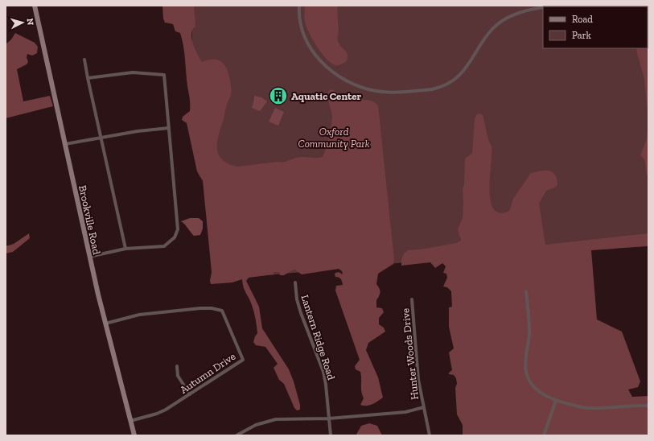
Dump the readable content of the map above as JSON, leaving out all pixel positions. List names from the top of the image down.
{
  "streets": {
    "street": [
      "Brookville Road",
      "Lantern Ridge Road",
      "Hunter Woods Drive",
      "Autumn Drive"
    ]
  },
  "crossings": [
    ["Brookville Road", "Autumn Drive"],
    ["Lantern Ridge Road", "Hunter Woods Drive"]
  ],
  "parks": ["Oxford Community Park"],
  "places": {
    "building": ["Aquatic Center"]
  },
  "legend": ["Road", "Park"],
  "north": "right"
}
